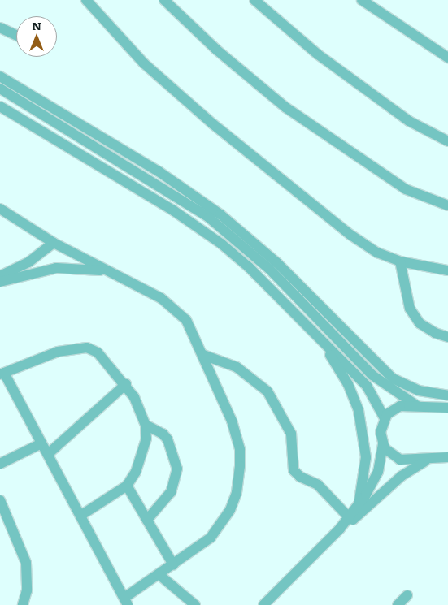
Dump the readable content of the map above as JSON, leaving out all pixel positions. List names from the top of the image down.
{
  "north": "top"
}
